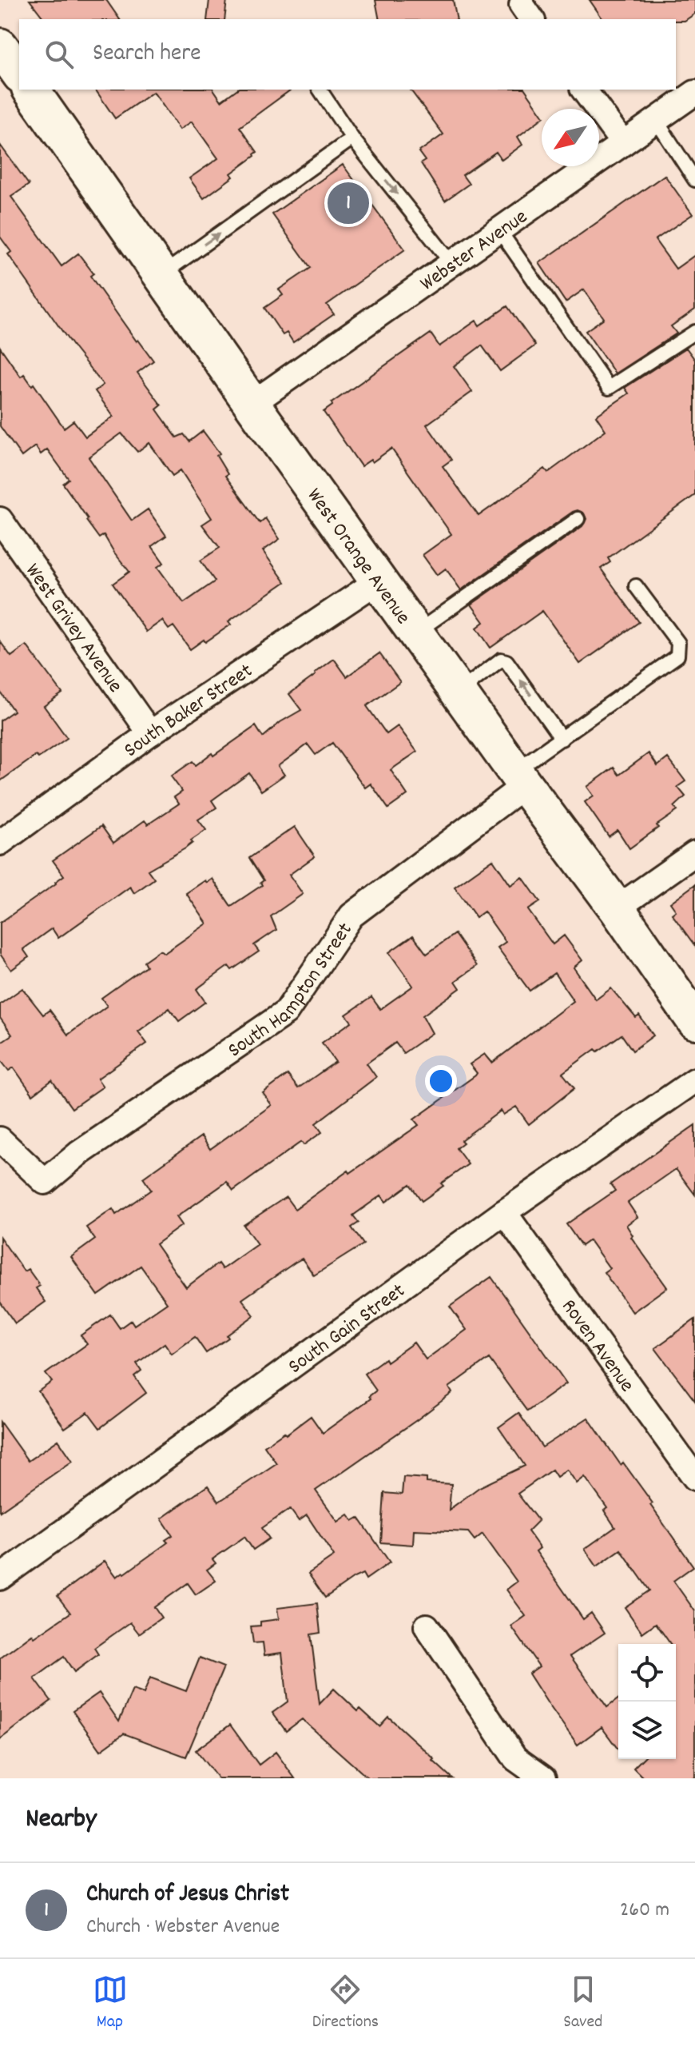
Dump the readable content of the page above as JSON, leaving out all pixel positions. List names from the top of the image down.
{
  "streets": {
    "street": [
      "Webster Avenue",
      "West Orange Avenue",
      "West Grivey Avenue",
      "South Baker Street",
      "South Hampton Street",
      "South Gain Street",
      "Roven Avenue"
    ]
  },
  "crossings": [
    ["Webster Avenue", "West Orange Avenue"],
    ["West Orange Avenue", "South Baker Street"],
    ["West Orange Avenue", "South Hampton Street"],
    ["West Grivey Avenue", "South Baker Street"],
    ["South Gain Street", "Roven Avenue"]
  ],
  "north": "bottom left",
  "page": {
    "search": "Search here",
    "pins": "1",
    "heading": "Nearby",
    "list": [
      {
        "mark": "1",
        "name": "Church of Jesus Christ",
        "note": "Church · Webster Avenue",
        "value": "260 m"
      }
    ],
    "nav": ["Map", "Directions", "Saved"]
  }
}
